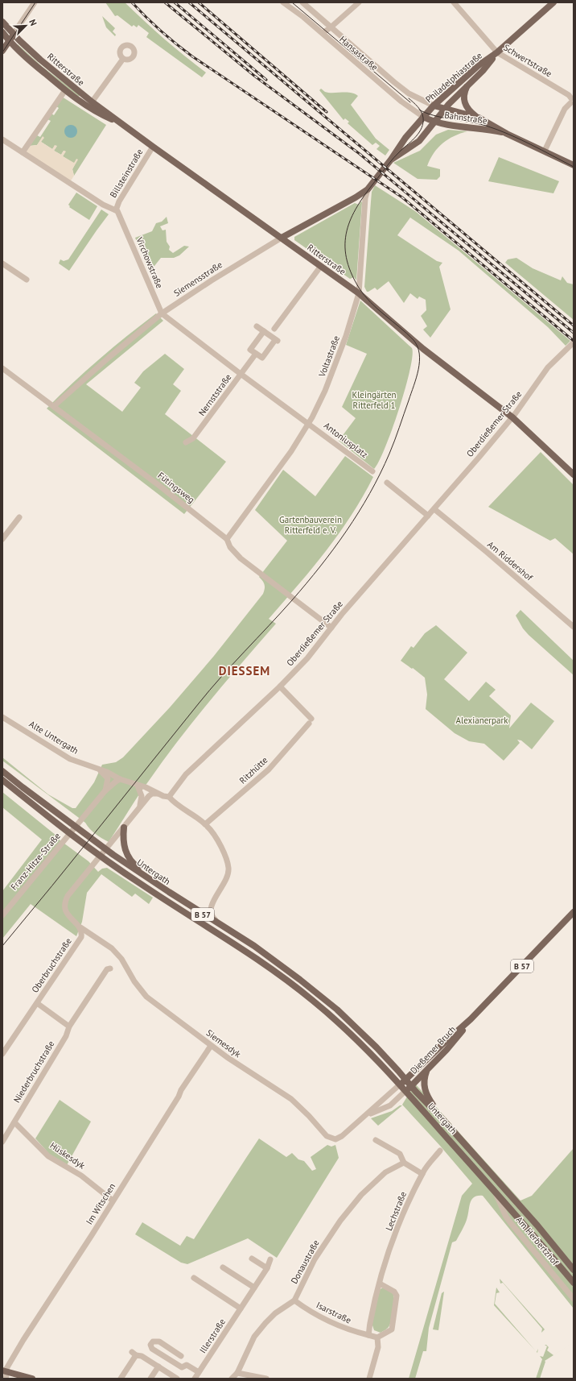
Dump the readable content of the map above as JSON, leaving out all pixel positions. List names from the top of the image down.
{
  "streets": {
    "main road": [
      "Ritterstraße",
      "Philadelphiastraße",
      "Bahnstraße",
      "Siemensstraße",
      "Voltastraße",
      "Untergath",
      "B 57",
      "Dießemer Bruch"
    ],
    "street": [
      "Hansastraße",
      "Schwertstraße",
      "Billsteinstraße",
      "Virchowstraße",
      "Nernststraße",
      "Oberdießemer Straße",
      "Antoniusplatz",
      "Fütingsweg",
      "Am Riddershof",
      "Alte Untergath",
      "Ritzhütte",
      "Franz-Hitze-Straße",
      "Oberbruchstraße",
      "Siemesdyk",
      "Niederbruchstraße",
      "Hüskesdyk",
      "Im Witschen",
      "Lechstraße",
      "Am Herbertzhof",
      "Donaustraße",
      "Isarstraße",
      "Illerstraße"
    ]
  },
  "crossings": [
    ["Hansastraße", "Philadelphiastraße"],
    ["Hansastraße", "Bahnstraße"],
    ["Hansastraße", "Voltastraße"],
    ["Schwertstraße", "Philadelphiastraße"],
    ["Ritterstraße", "Billsteinstraße"],
    ["Ritterstraße", "Siemensstraße"],
    ["Ritterstraße", "Voltastraße"],
    ["Ritterstraße", "Oberdießemer Straße"],
    ["Philadelphiastraße", "Bahnstraße"],
    ["Philadelphiastraße", "Voltastraße"],
    ["Bahnstraße", "Voltastraße"],
    ["Billsteinstraße", "Virchowstraße"],
    ["Virchowstraße", "Siemensstraße"],
    ["Virchowstraße", "Voltastraße"],
    ["Virchowstraße", "Nernststraße"],
    ["Virchowstraße", "Antoniusplatz"],
    ["Siemensstraße", "Voltastraße"],
    ["Siemensstraße", "Fütingsweg"],
    ["Voltastraße", "Antoniusplatz"],
    ["Voltastraße", "Fütingsweg"],
    ["Oberdießemer Straße", "Fütingsweg"],
    ["Oberdießemer Straße", "Am Riddershof"],
    ["Oberdießemer Straße", "Alte Untergath"],
    ["Oberdießemer Straße", "Ritzhütte"],
    ["Alte Untergath", "Ritzhütte"],
    ["Alte Untergath", "Untergath"],
    ["Franz-Hitze-Straße", "Untergath"],
    ["Untergath", "Siemesdyk"],
    ["Untergath", "Dießemer Bruch"],
    ["Untergath", "Am Herbertzhof"],
    ["Oberbruchstraße", "Siemesdyk"],
    ["Siemesdyk", "Dießemer Bruch"],
    ["Siemesdyk", "Im Witschen"],
    ["Niederbruchstraße", "Hüskesdyk"],
    ["Hüskesdyk", "Im Witschen"],
    ["Lechstraße", "Isarstraße"],
    ["Donaustraße", "Isarstraße"]
  ],
  "districts": ["DIESSEM"],
  "parks": ["Kleingärten Ritterfeld 1", "Gartenbauverein Ritterfeld e. V.", "Alexianerpark"],
  "north": "top right"
}
